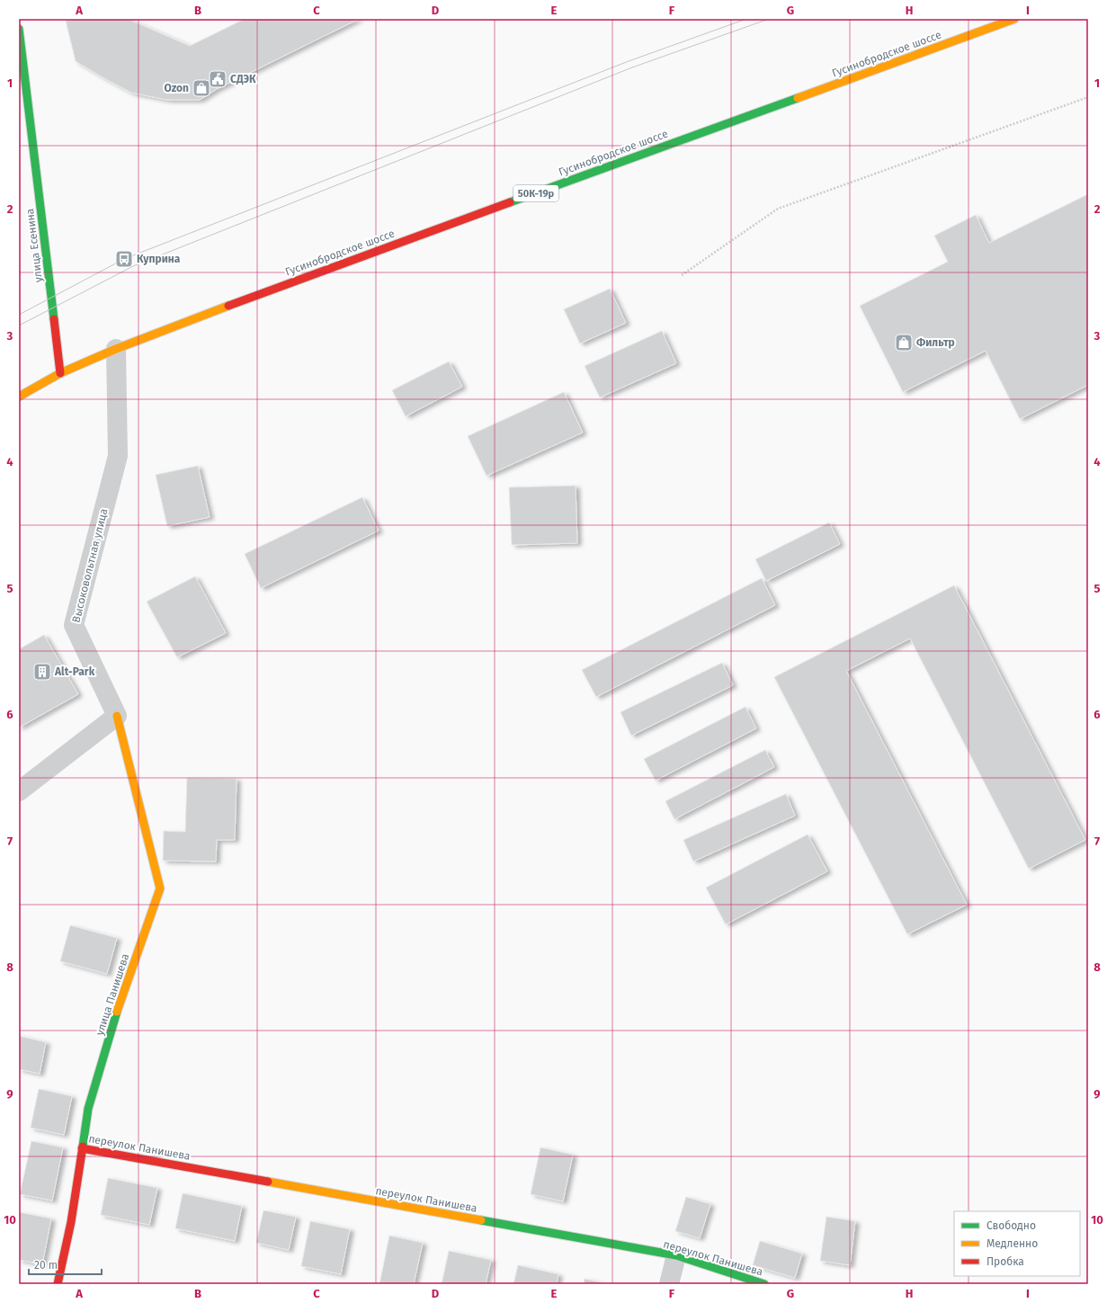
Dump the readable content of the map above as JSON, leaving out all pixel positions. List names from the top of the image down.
{
  "streets": {
    "street": [
      "Гусинобродское шоссе",
      "50К-19р",
      "улица Есенина",
      "Высоковольтная улица",
      "улица Панишева",
      "переулок Панишева"
    ]
  },
  "crossings": [
    ["Гусинобродское шоссе", "улица Есенина"],
    ["Гусинобродское шоссе", "Высоковольтная улица"],
    ["Высоковольтная улица", "улица Панишева"],
    ["улица Панишева", "переулок Панишева"]
  ],
  "places": {
    "public building": ["СДЭК"],
    "shop": ["Ozon", "Фильтр"],
    "bus stop": ["Куприна"],
    "building": ["Alt-Park"]
  },
  "legend": ["Свободно", "Медленно", "Пробка"],
  "scale_bar": "20 m",
  "grid": {
    "columns": [
      "A",
      "B",
      "C",
      "D",
      "E",
      "F",
      "G",
      "H",
      "I"
    ],
    "rows": [
      "1",
      "2",
      "3",
      "4",
      "5",
      "6",
      "7",
      "8",
      "9",
      "10"
    ]
  }
}
